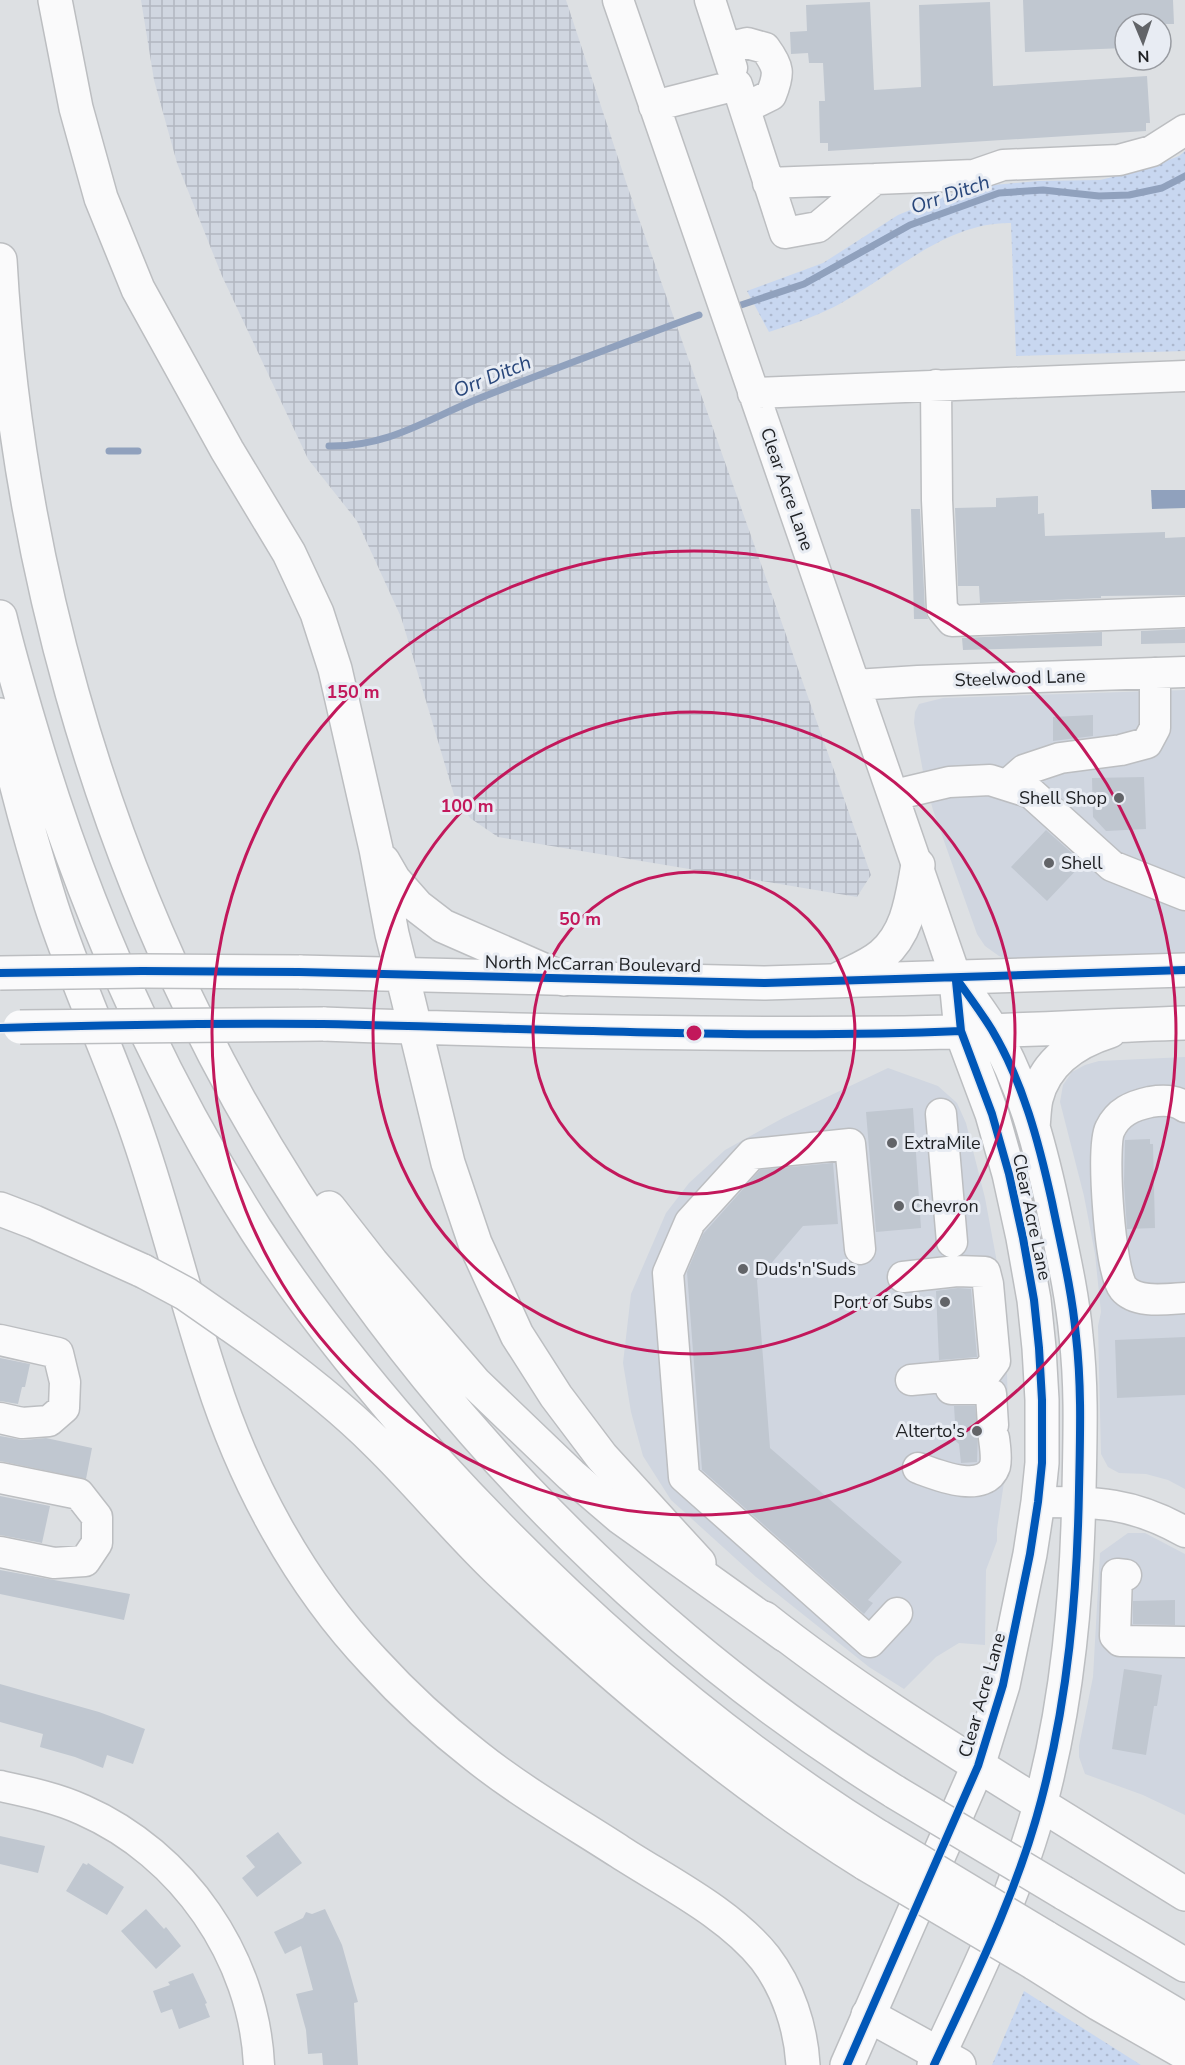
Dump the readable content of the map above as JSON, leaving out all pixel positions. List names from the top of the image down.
{
  "streets": {
    "main road": ["Clear Acre Lane", "North McCarran Boulevard"],
    "street": ["Steelwood Lane"]
  },
  "crossings": [
    ["Clear Acre Lane", "Steelwood Lane"],
    ["Clear Acre Lane", "North McCarran Boulevard"]
  ],
  "water": ["Orr Ditch"],
  "places": [
    "Shell Shop",
    "Shell",
    "ExtraMile",
    "Chevron",
    "Duds'n'Suds",
    "Port of Subs",
    "Alterto's"
  ],
  "north": "bottom",
  "rings": ["150 m", "100 m", "50 m"]
}
